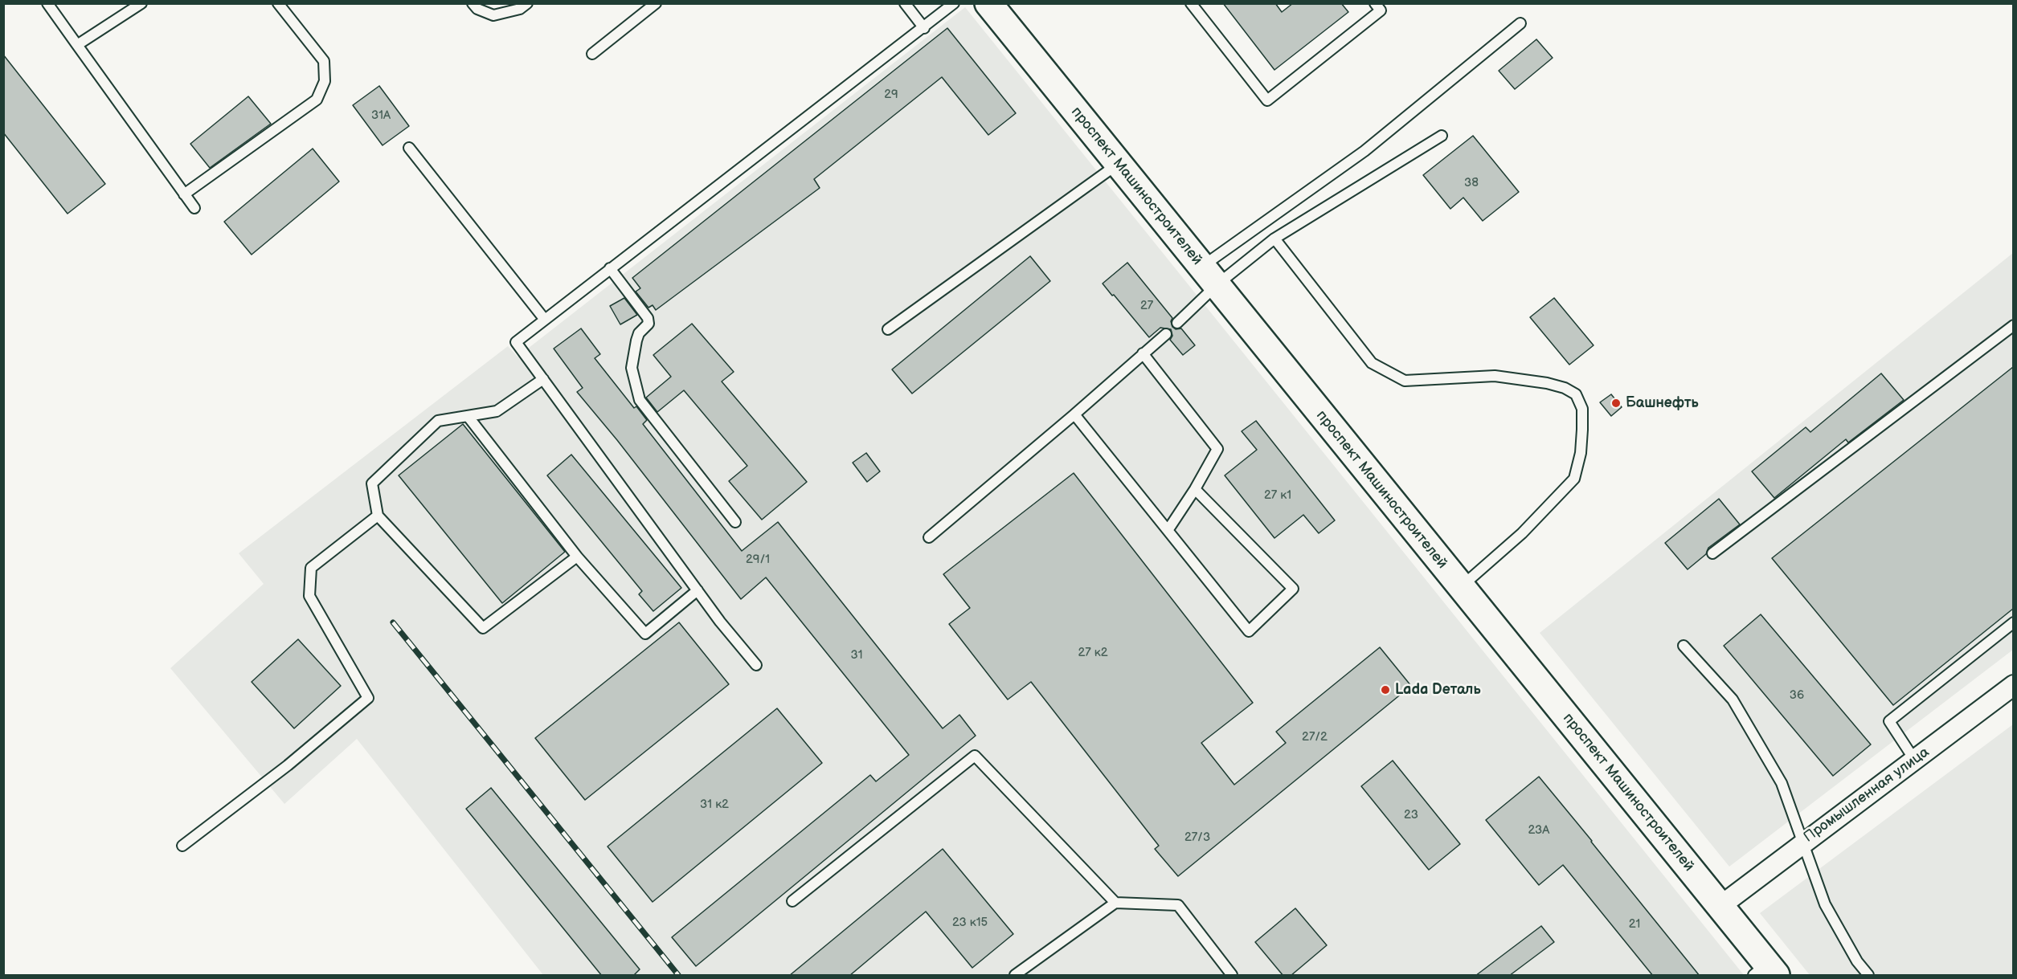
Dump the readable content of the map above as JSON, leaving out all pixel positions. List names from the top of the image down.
{
  "streets": {
    "main road": ["проспект Машиностроителей"],
    "street": ["Промышленная улица"]
  },
  "crossings": [
    ["проспект Машиностроителей", "Промышленная улица"]
  ],
  "places": ["Башнефть", "Lada Dеталь"],
  "house_numbers": [
    "29",
    "31А",
    "38",
    "27",
    "27 к1",
    "29/1",
    "27 к2",
    "31",
    "36",
    "27/2",
    "31 к2",
    "23",
    "23А",
    "27/3",
    "23 к15",
    "21"
  ]
}
